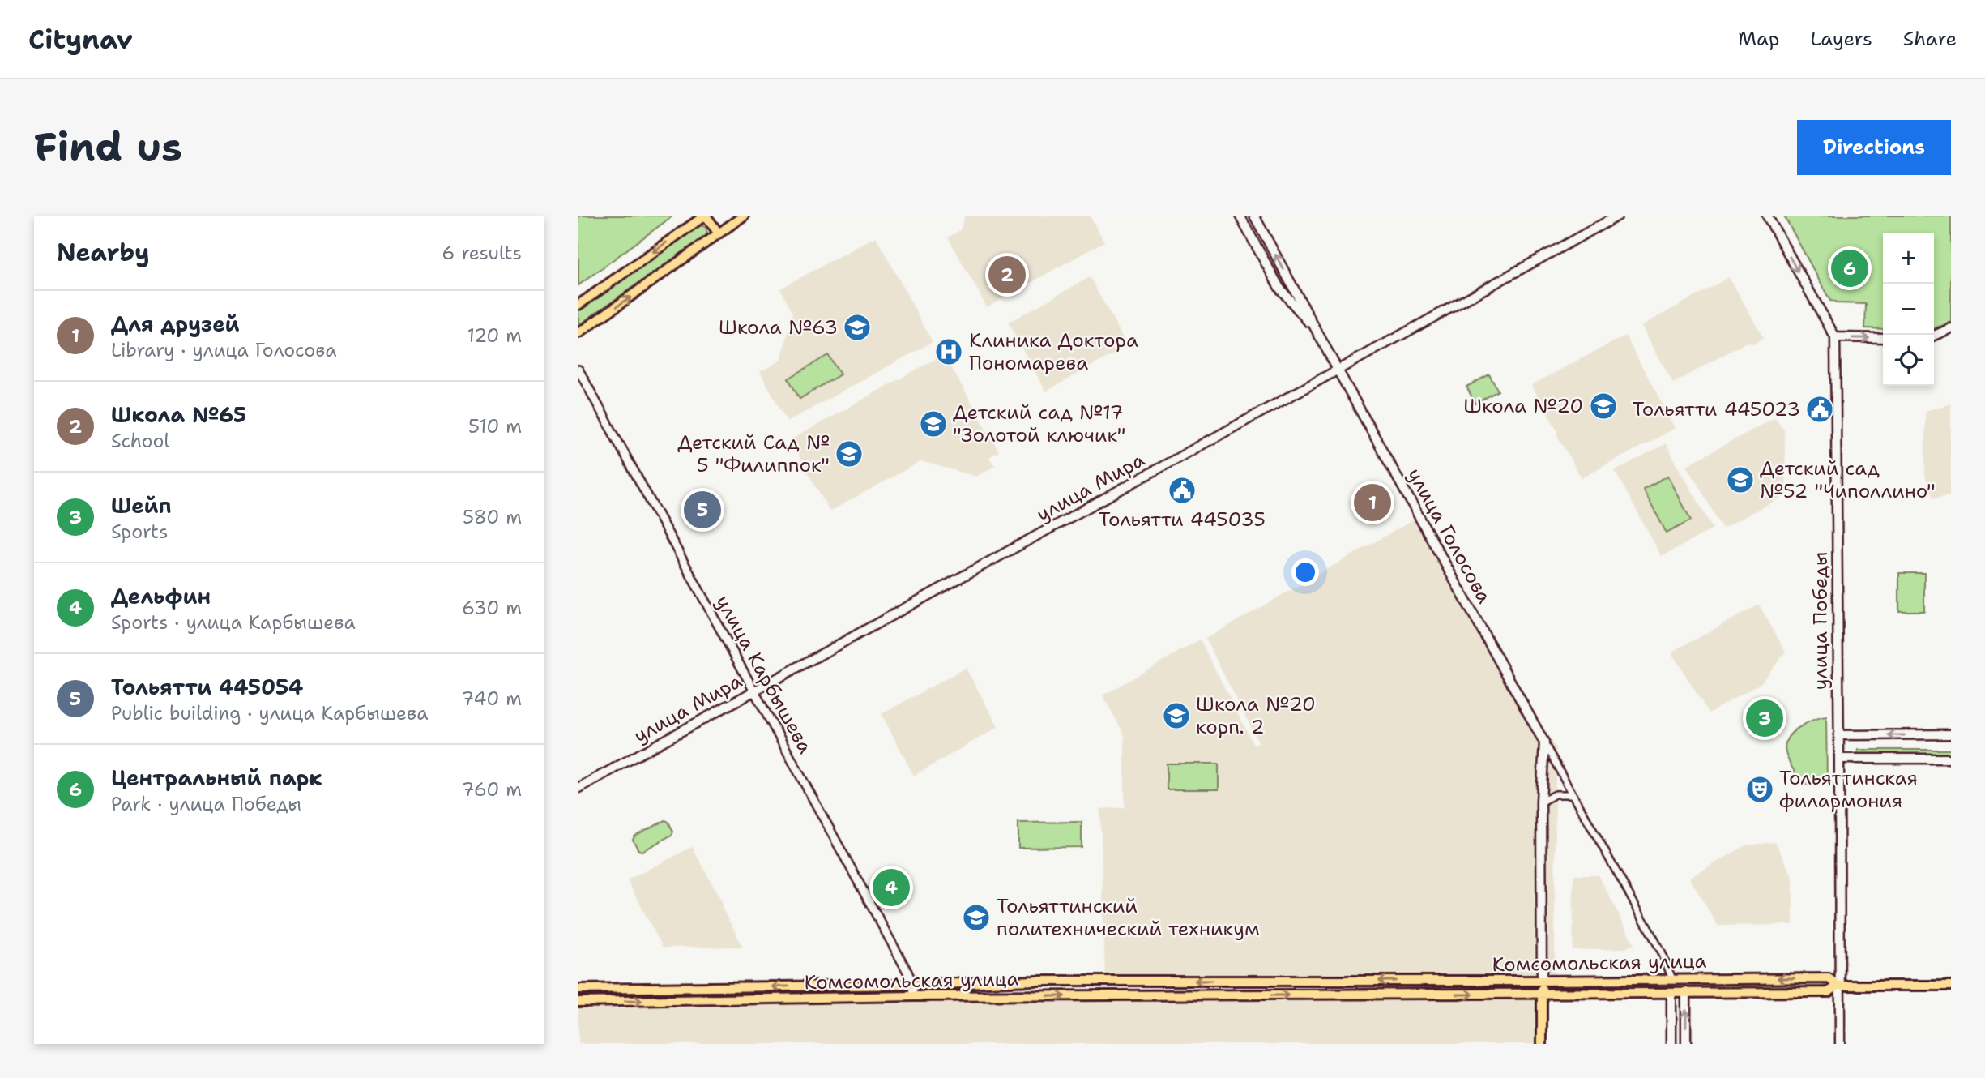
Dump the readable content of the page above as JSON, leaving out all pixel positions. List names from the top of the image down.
{
  "streets": {
    "main road": [
      "улица Мира",
      "улица Голосова",
      "улица Победы",
      "Комсомольская улица"
    ],
    "street": ["улица Карбышева"]
  },
  "crossings": [
    ["улица Мира", "улица Голосова"],
    ["улица Мира", "улица Карбышева"],
    ["улица Победы", "Комсомольская улица"],
    ["улица Карбышева", "Комсомольская улица"]
  ],
  "places": {
    "school or university": [
      "Школа №63",
      "Школа №20",
      "Детский сад №17 \"Золотой ключик\"",
      "Детский Сад № 5 \"Филиппок\"",
      "Детский сад №52 \"Чиполлино\"",
      "Школа №20 корп. 2",
      "Тольяттинский политехнический техникум"
    ],
    "hospital": ["Клиника Доктора Пономарева"],
    "public building": ["Тольятти 445023", "Тольятти 445035"],
    "theatre": ["Тольяттинская филармония"]
  },
  "page": {
    "header": "Citynav",
    "nav": ["Map", "Layers", "Share"],
    "buttons": "Directions",
    "title": "Find us",
    "heading": ["Nearby", "6 results"],
    "map_buttons": ["+", "−"],
    "pins": [
      "6",
      "2",
      "1",
      "5",
      "3",
      "4"
    ],
    "list": [
      {
        "mark": "1",
        "name": "Для друзей",
        "note": "Library · улица Голосова",
        "value": "120 m"
      },
      {
        "mark": "2",
        "name": "Школа №65",
        "note": "School",
        "value": "510 m"
      },
      {
        "mark": "3",
        "name": "Шейп",
        "note": "Sports",
        "value": "580 m"
      },
      {
        "mark": "4",
        "name": "Дельфин",
        "note": "Sports · улица Карбышева",
        "value": "630 m"
      },
      {
        "mark": "5",
        "name": "Тольятти 445054",
        "note": "Public building · улица Карбышева",
        "value": "740 m"
      },
      {
        "mark": "6",
        "name": "Центральный парк",
        "note": "Park · улица Победы",
        "value": "760 m"
      }
    ]
  }
}
